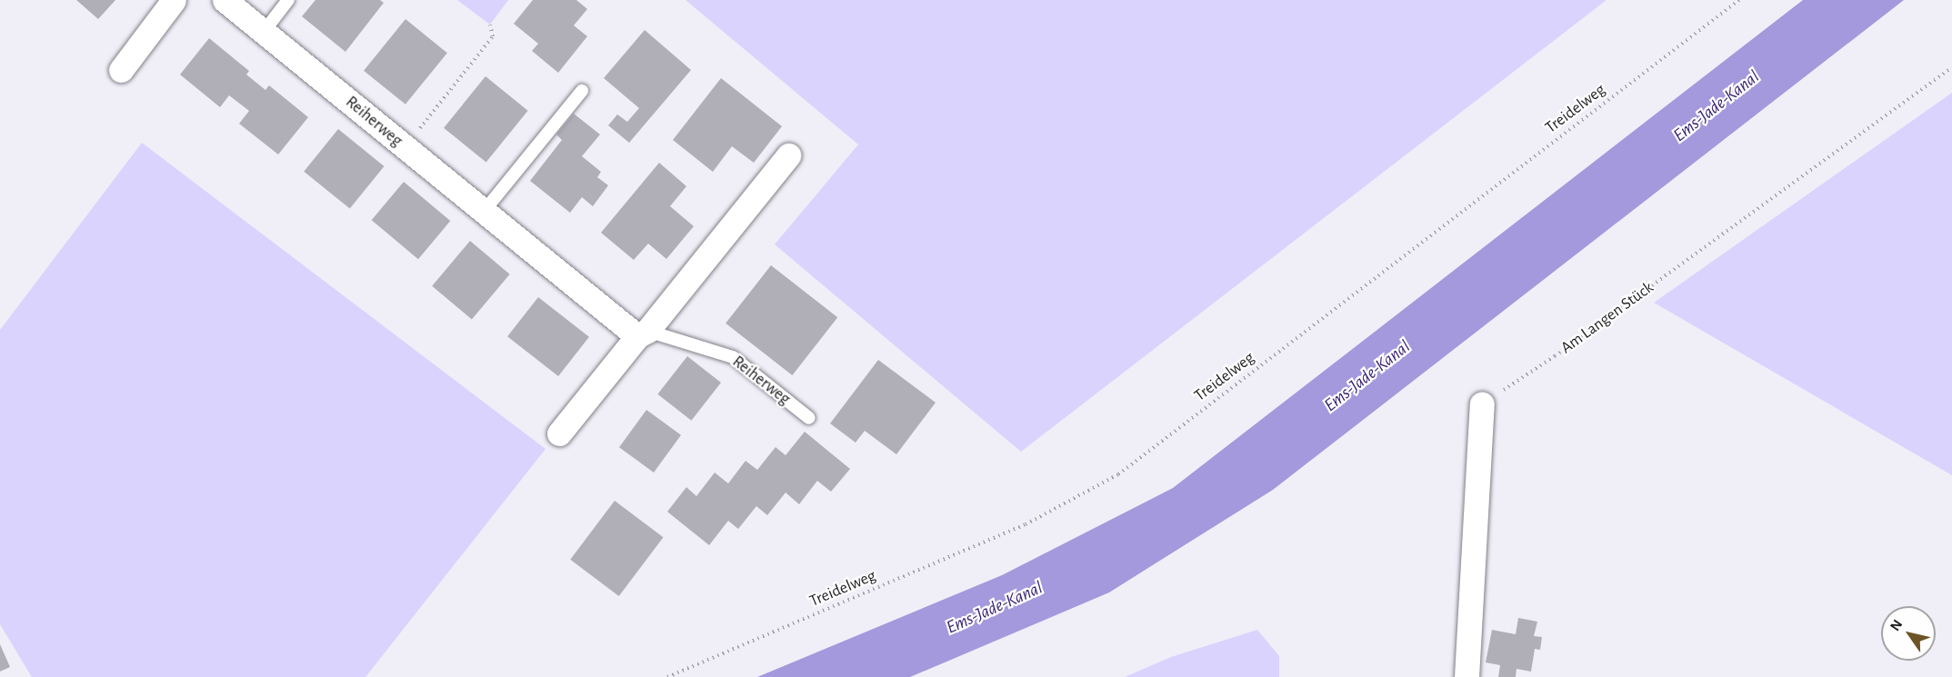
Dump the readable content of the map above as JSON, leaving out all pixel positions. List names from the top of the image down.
{
  "streets": {
    "street": ["Reiherweg"],
    "path": ["Treidelweg", "Am Langen Stück"]
  },
  "water": ["Ems-Jade-Kanal"],
  "north": "top left"
}
